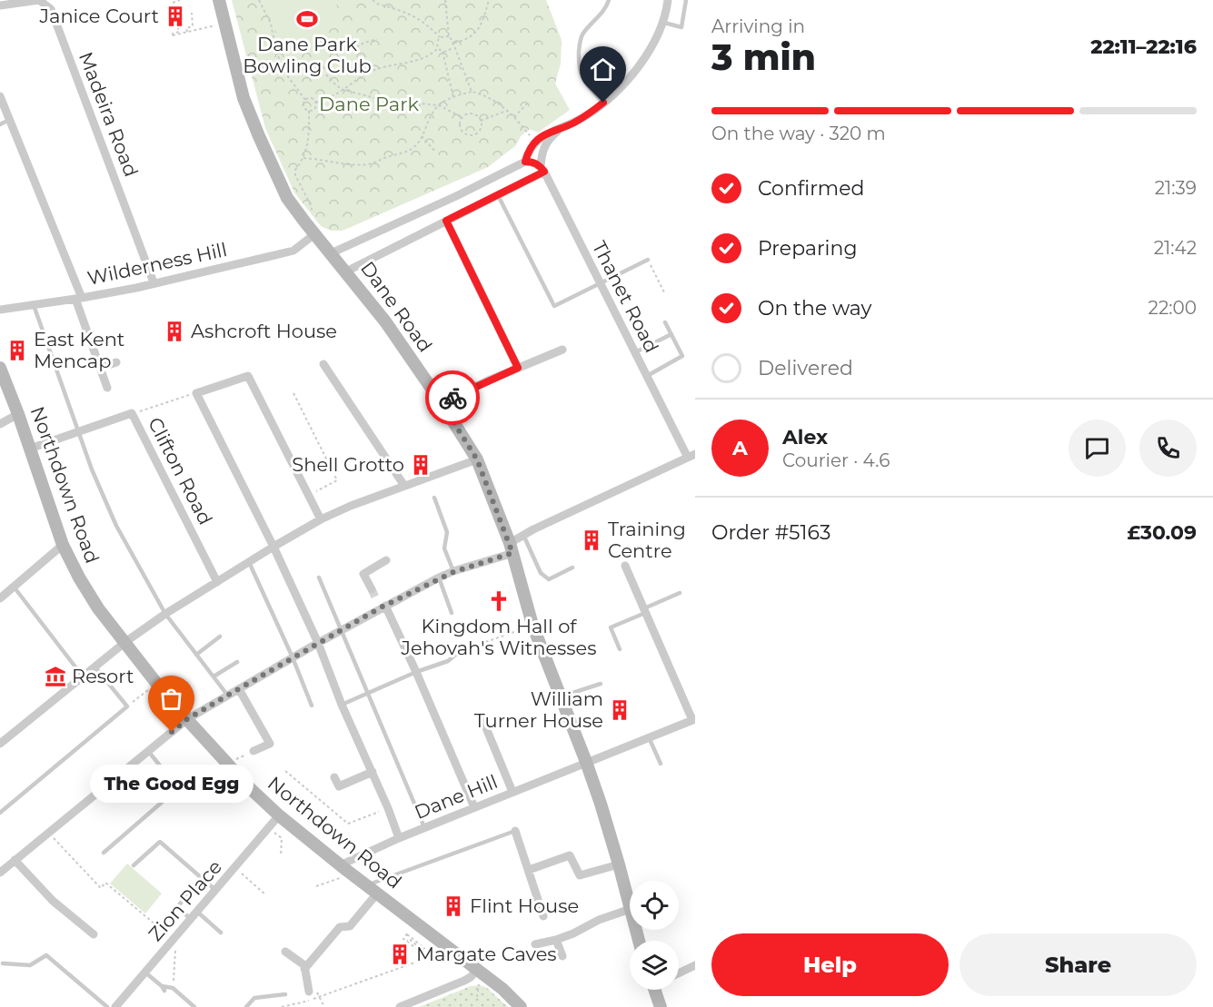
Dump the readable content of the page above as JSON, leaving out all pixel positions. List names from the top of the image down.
{
  "streets": {
    "street": [
      "Madeira Road",
      "Wilderness Hill",
      "Thanet Road",
      "Dane Road",
      "Clifton Road",
      "Northdown Road",
      "Dane Hill",
      "Zion Place"
    ]
  },
  "crossings": [
    ["Madeira Road", "Wilderness Hill"],
    ["Wilderness Hill", "Dane Road"],
    ["Dane Road", "Dane Hill"],
    ["Clifton Road", "Northdown Road"],
    ["Northdown Road", "Dane Hill"],
    ["Northdown Road", "Zion Place"]
  ],
  "parks": ["Dane Park"],
  "places": {
    "building": [
      "Janice Court",
      "Ashcroft House",
      "East Kent Mencap",
      "Shell Grotto",
      "Training Centre",
      "William Turner House",
      "Flint House",
      "Margate Caves"
    ],
    "sports": ["Dane Park Bowling Club"],
    "church": ["Kingdom Hall of Jehovah's Witnesses"],
    "museum": ["Resort"],
    "other": ["The Good Egg"]
  },
  "page": {
    "heading": ["3 min", "Arriving in", "22:11–22:16"],
    "panel": [
      "Alex",
      "Courier · 4.6",
      "Order #5163",
      "£30.09"
    ],
    "bar": "On the way · 320 m",
    "list": [
      ["Confirmed", "21:39"],
      ["Preparing", "21:42"],
      ["On the way", "22:00"],
      "Delivered"
    ],
    "round": "A",
    "bubble": "The Good Egg",
    "buttons": ["Help", "Share"]
  }
}
